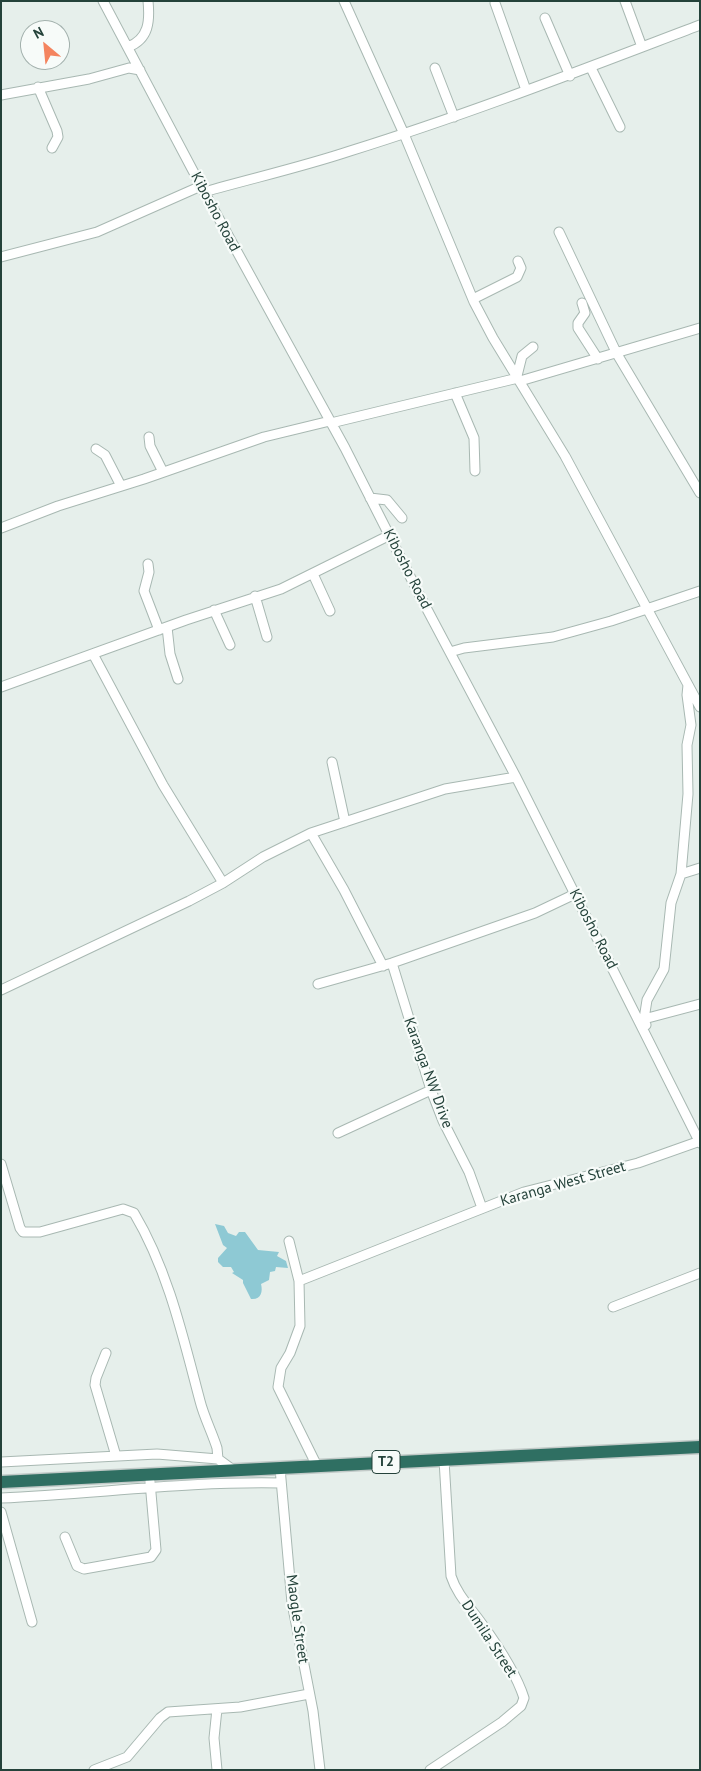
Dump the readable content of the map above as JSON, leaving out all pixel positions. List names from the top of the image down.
{
  "streets": {
    "highway": ["T2"],
    "street": [
      "Kibosho Road",
      "Karanga NW Drive",
      "Karanga West Street",
      "Maogle Street",
      "Dumila Street"
    ]
  },
  "crossings": [
    ["Kibosho Road", "Karanga West Street"],
    ["Karanga NW Drive", "Karanga West Street"],
    ["T2", "Maogle Street"],
    ["T2", "Dumila Street"]
  ],
  "north": "top left"
}
